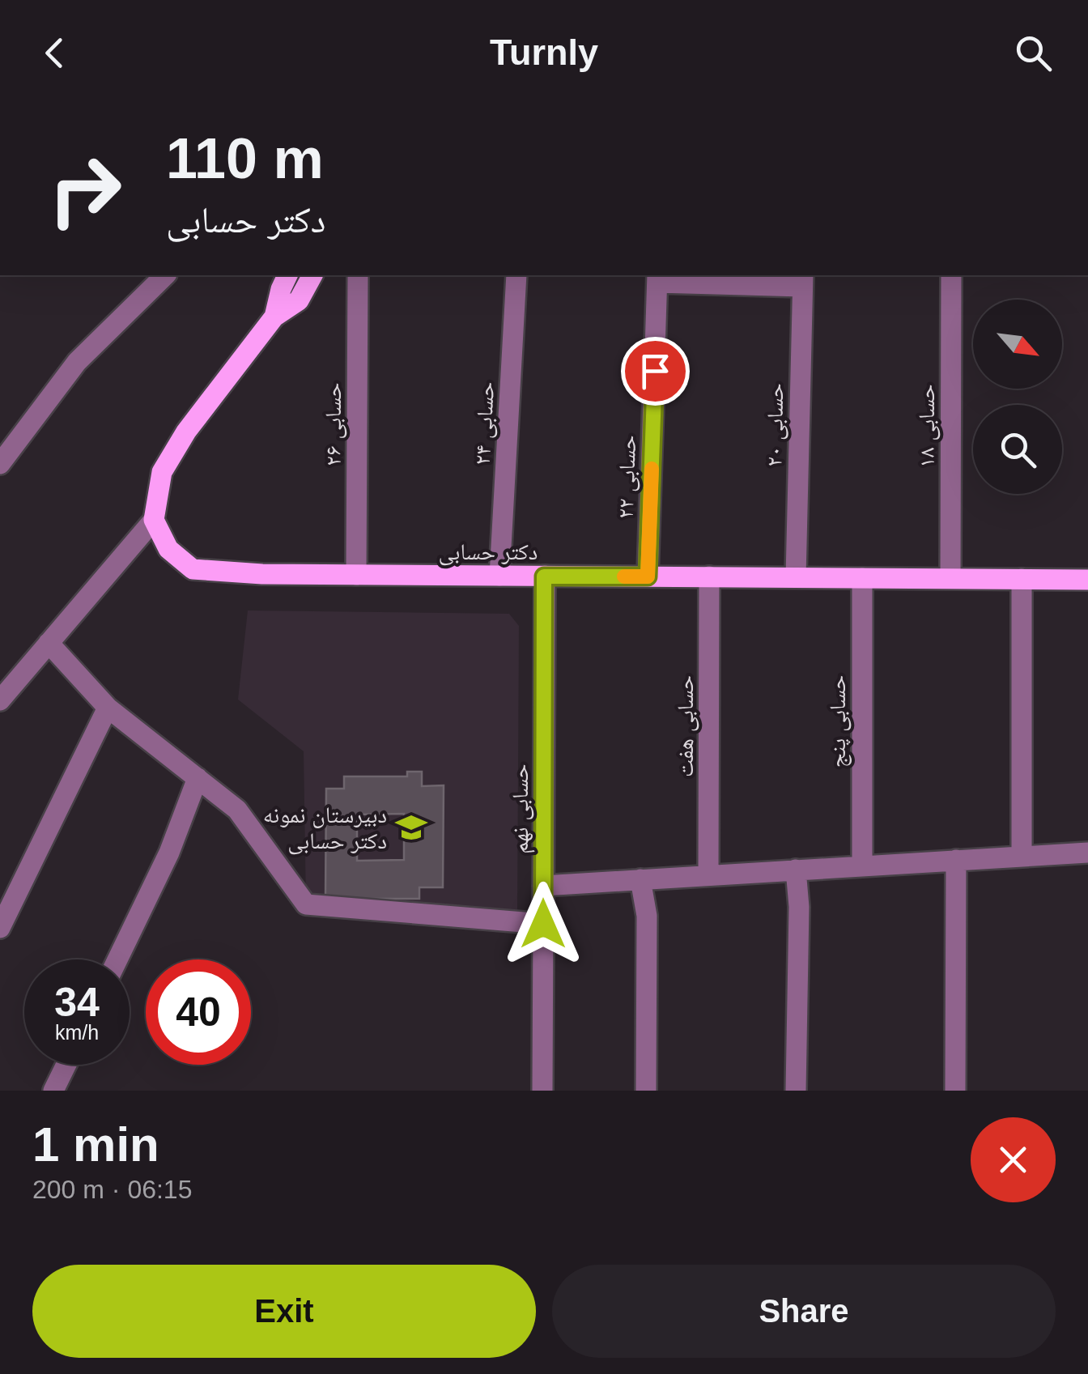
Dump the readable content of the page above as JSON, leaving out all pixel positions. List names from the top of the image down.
{
  "streets": {
    "main road": ["دکتر حسابی"],
    "street": [
      "حسابی ۲۴",
      "حسابی ۲۶",
      "حسابی ۲۰",
      "حسابی ۱۸",
      "حسابی ۲۲",
      "حسابی پنج",
      "حسابی هفت",
      "حسابی نهم"
    ]
  },
  "crossings": [
    ["حسابی ۲۴", "دکتر حسابی"],
    ["حسابی ۲۶", "دکتر حسابی"],
    ["حسابی ۲۰", "دکتر حسابی"],
    ["حسابی ۱۸", "دکتر حسابی"],
    ["حسابی ۲۲", "دکتر حسابی"],
    ["دکتر حسابی", "حسابی پنج"],
    ["دکتر حسابی", "حسابی هفت"],
    ["دکتر حسابی", "حسابی نهم"]
  ],
  "places": {
    "school or university": ["دبیرستان نمونه دکتر حسابی"]
  },
  "north": "bottom right",
  "page": {
    "header": "Turnly",
    "turn": ["110 m", "دکتر حسابی"],
    "speed": "34 km/h",
    "limit": "40",
    "heading": ["1 min", "200 m · 06:15"],
    "buttons": ["Exit", "Share"]
  }
}
